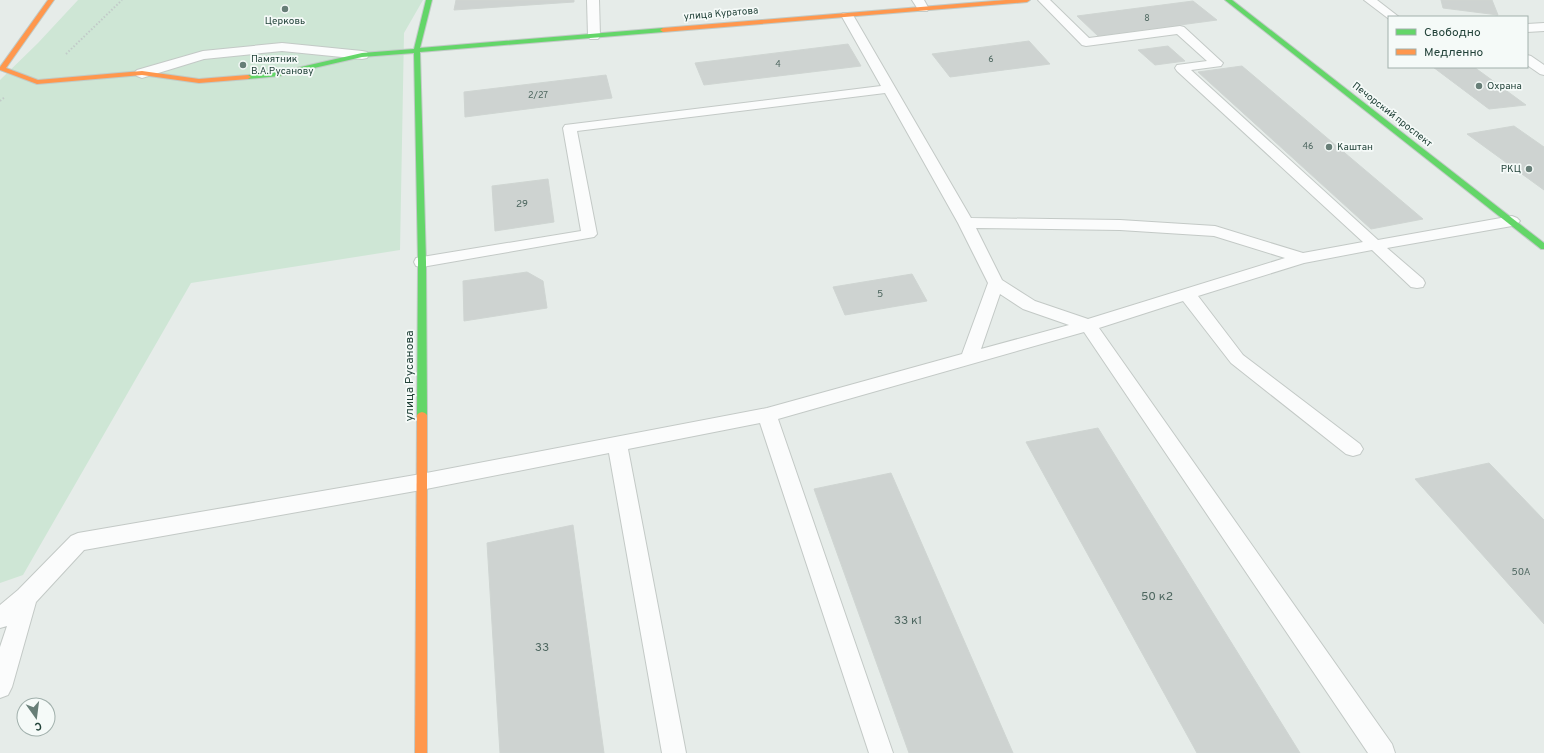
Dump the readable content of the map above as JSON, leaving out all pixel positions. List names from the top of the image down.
{
  "streets": {
    "street": ["улица Куратова", "Печорский проспект", "улица Русанова"]
  },
  "crossings": [
    ["улица Куратова", "улица Русанова"]
  ],
  "places": [
    "Церковь",
    "Памятник В.А.Русанову",
    "Охрана",
    "Каштан",
    "РКЦ"
  ],
  "house_numbers": [
    "8",
    "6",
    "4",
    "2/27",
    "46",
    "29",
    "5",
    "50А",
    "50 к2",
    "33 к1",
    "33"
  ],
  "legend": ["Свободно", "Медленно"],
  "north": "bottom"
}
